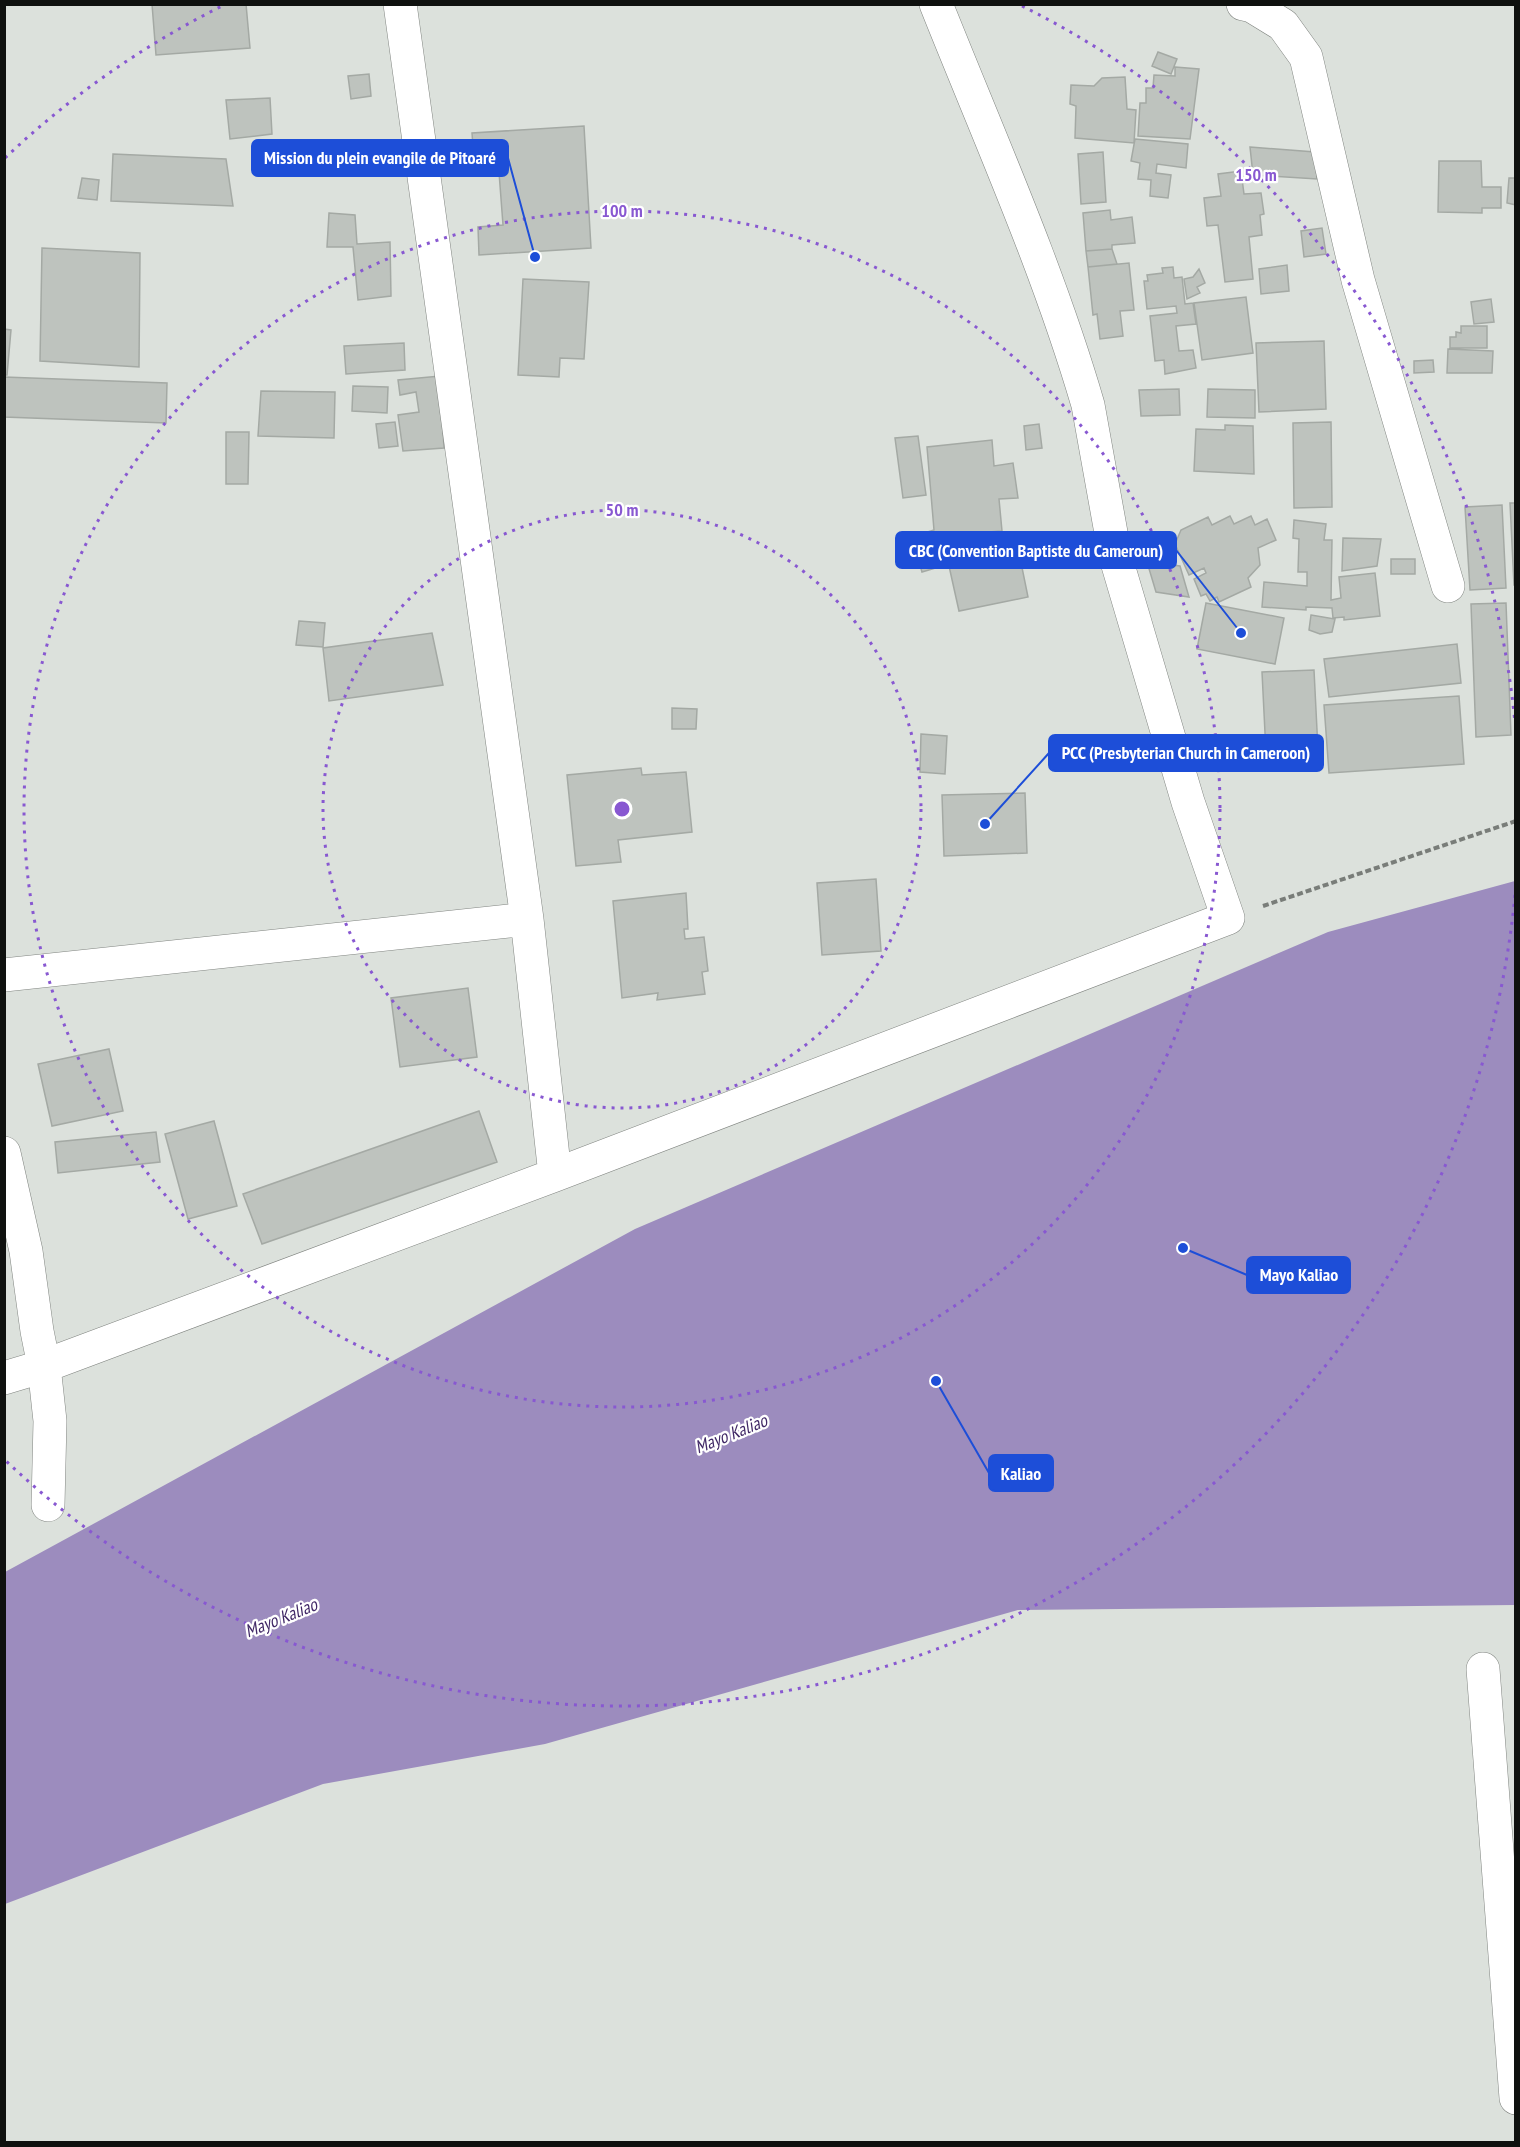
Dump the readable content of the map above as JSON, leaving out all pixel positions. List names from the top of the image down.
{
  "water": ["Mayo Kaliao"],
  "places": [
    "Mission du plein evangile de Pitoaré",
    "CBC (Convention Baptiste du Cameroun)",
    "PCC (Presbyterian Church in Cameroon)",
    "Mayo Kaliao",
    "Kaliao"
  ],
  "rings": ["150 m", "100 m", "50 m"]
}
